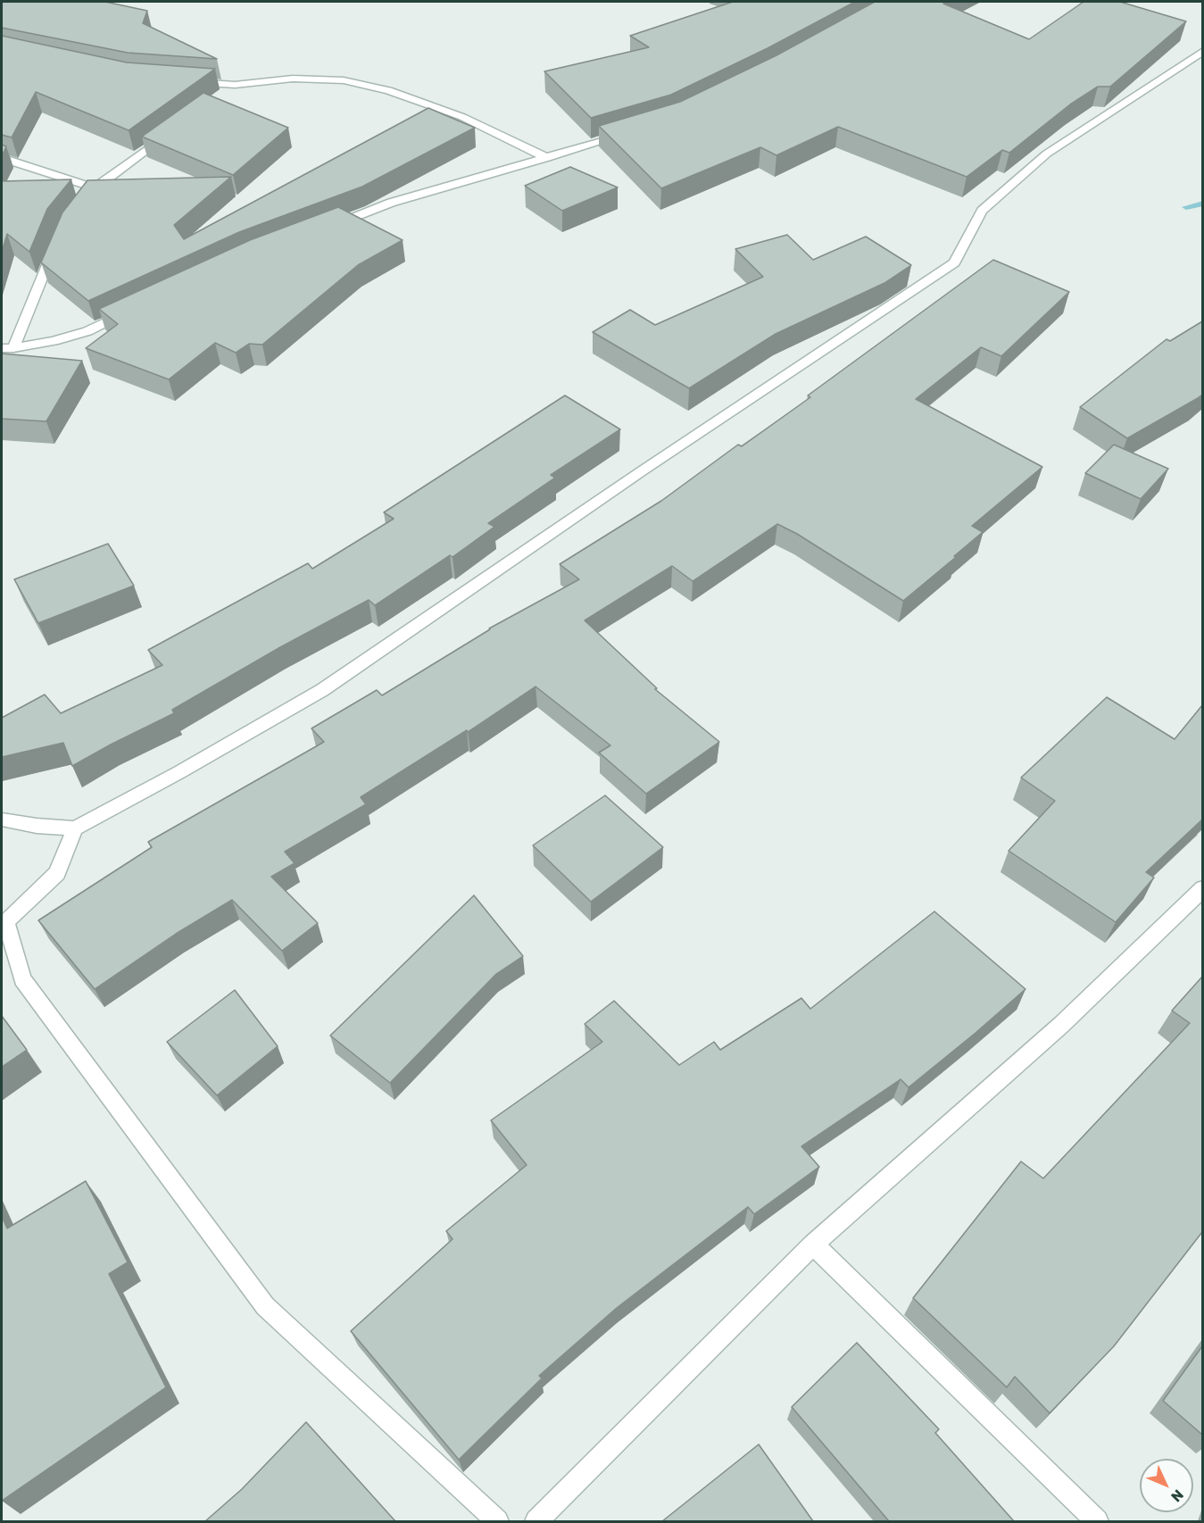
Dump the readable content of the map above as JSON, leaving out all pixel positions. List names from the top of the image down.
{
  "north": "bottom right"
}
